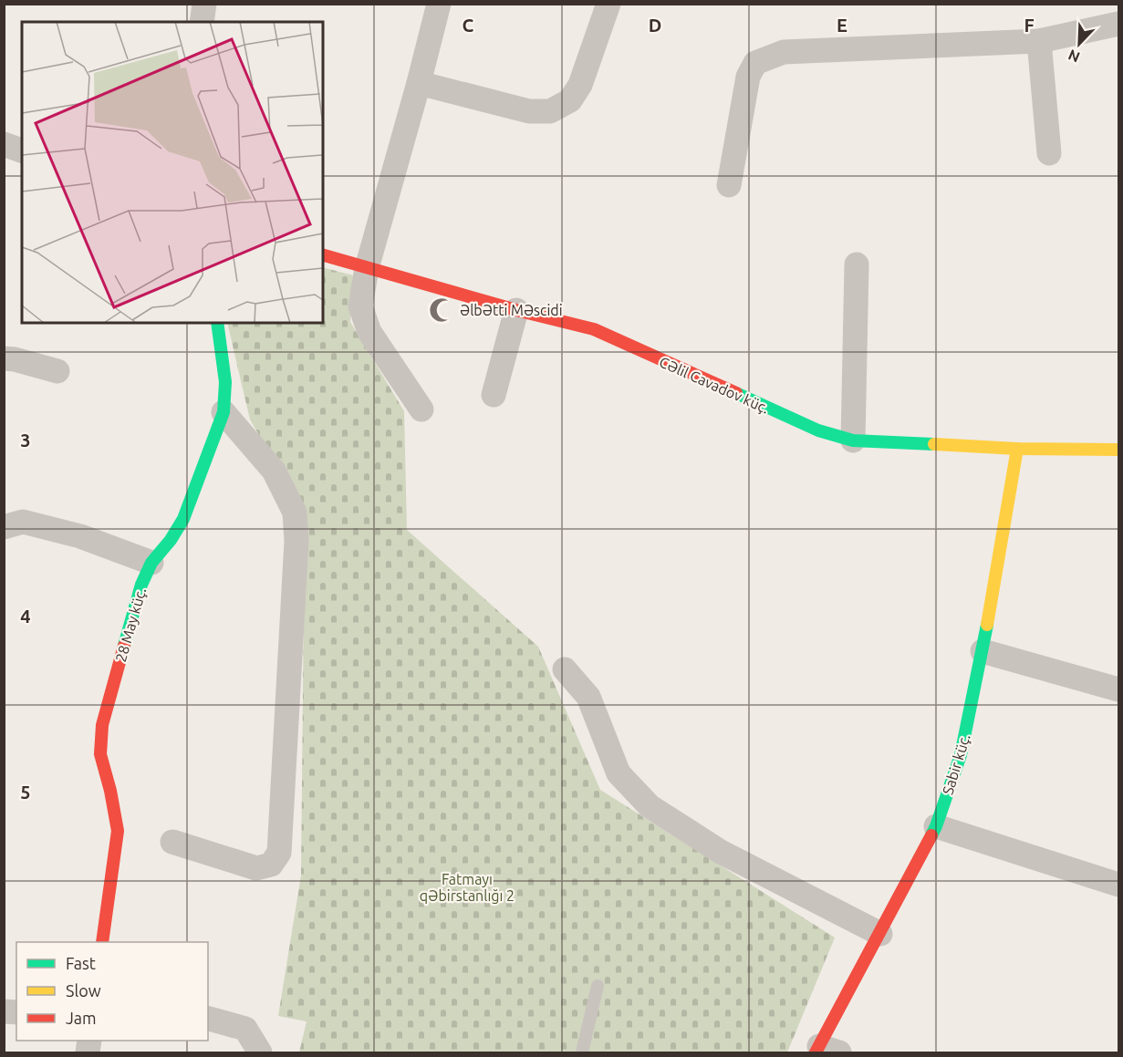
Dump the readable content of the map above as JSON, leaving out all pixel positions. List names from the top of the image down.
{
  "streets": {
    "street": ["Cəlil Cavadov küç.", "28 May küç.", "Sabir küç."]
  },
  "crossings": [
    ["Cəlil Cavadov küç.", "Sabir küç."]
  ],
  "parks": ["Fatmayı qəbirstanlığı 2"],
  "places": {
    "mosque": ["Əlbətti Məscidi"]
  },
  "legend": ["Fast", "Slow", "Jam"],
  "north": "bottom left",
  "grid": {
    "columns": [
      "C",
      "D",
      "E",
      "F"
    ],
    "rows": ["3", "4", "5"]
  }
}
